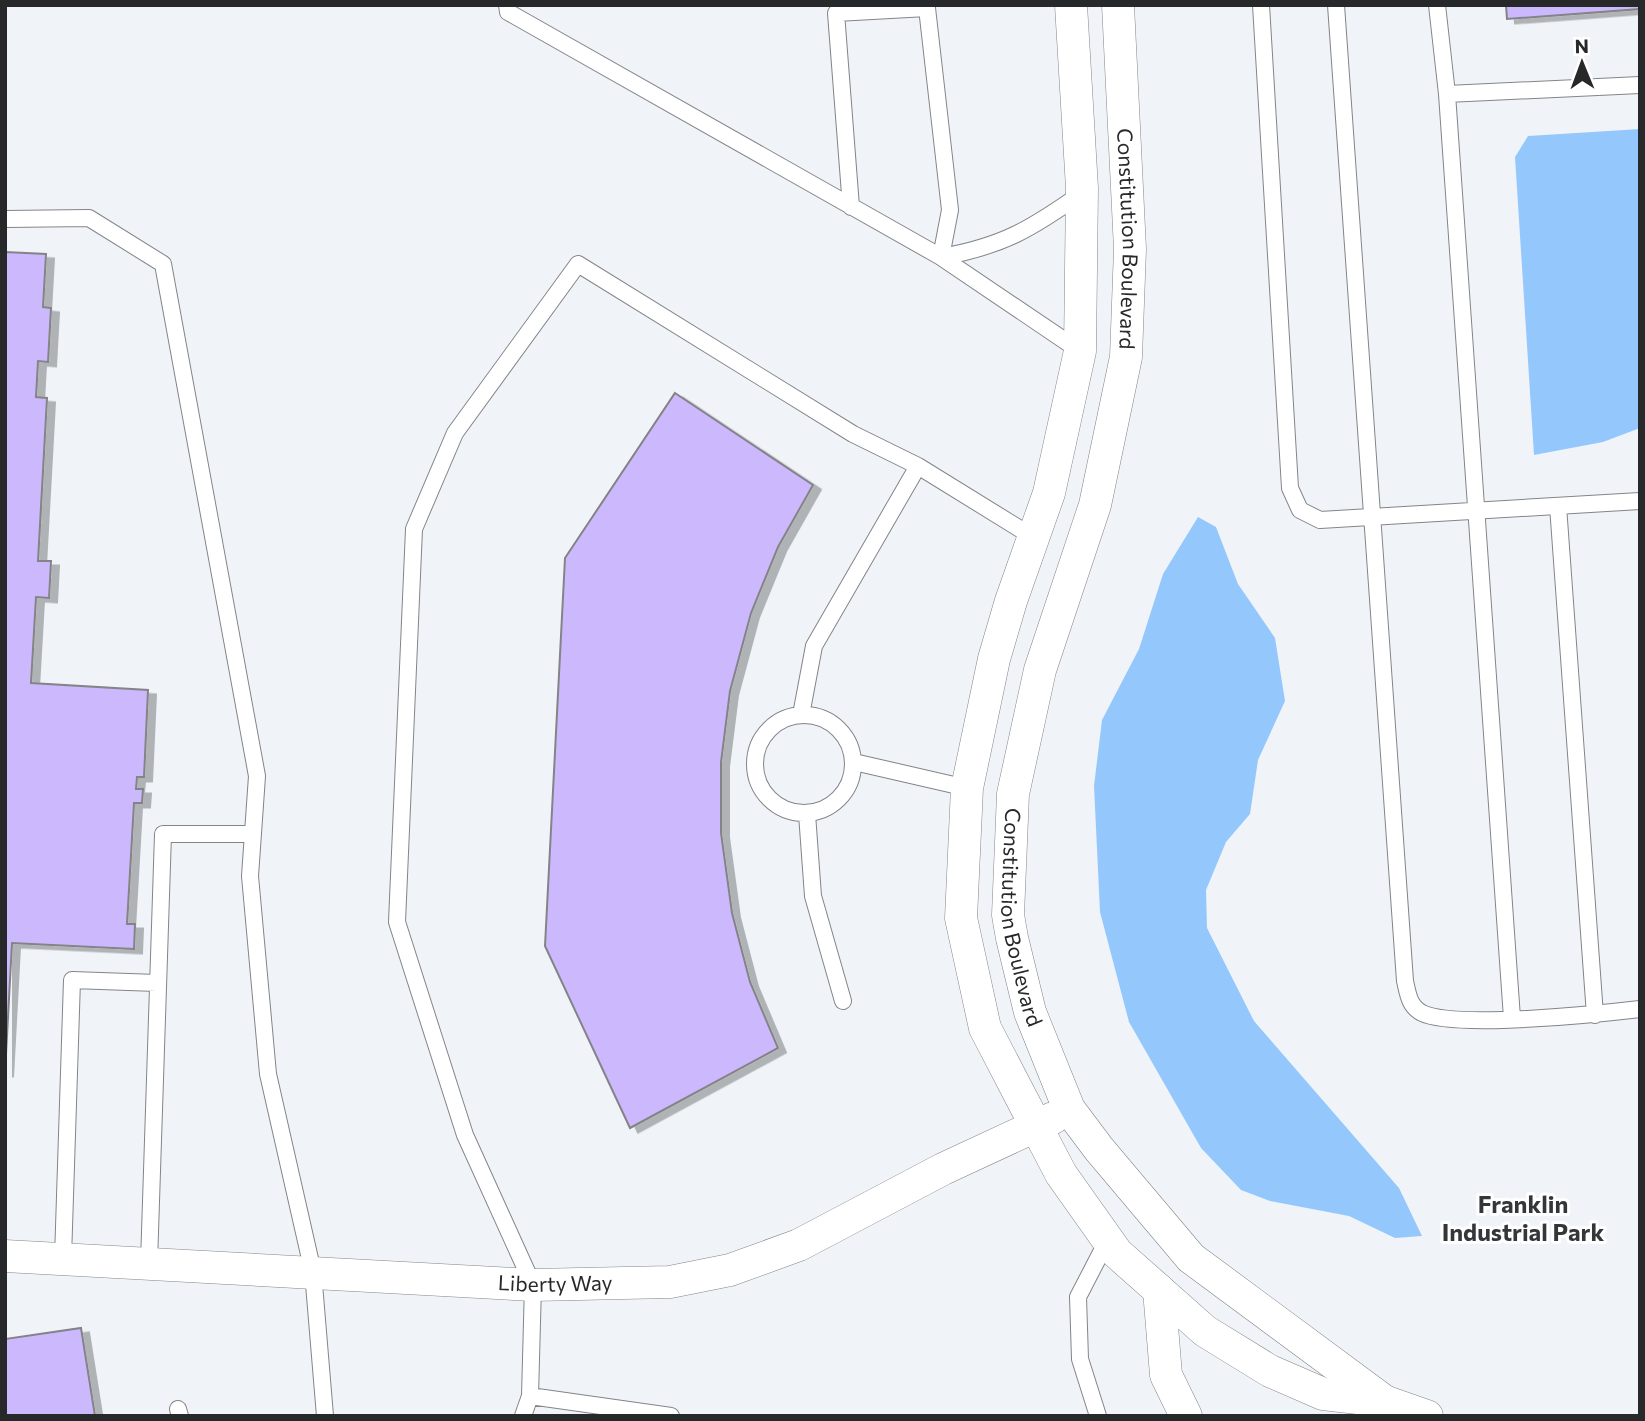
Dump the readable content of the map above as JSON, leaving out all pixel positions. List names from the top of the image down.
{
  "streets": {
    "street": ["Constitution Boulevard", "Liberty Way"]
  },
  "crossings": [
    ["Constitution Boulevard", "Liberty Way"]
  ],
  "districts": ["Franklin Industrial Park"],
  "north": "top"
}
